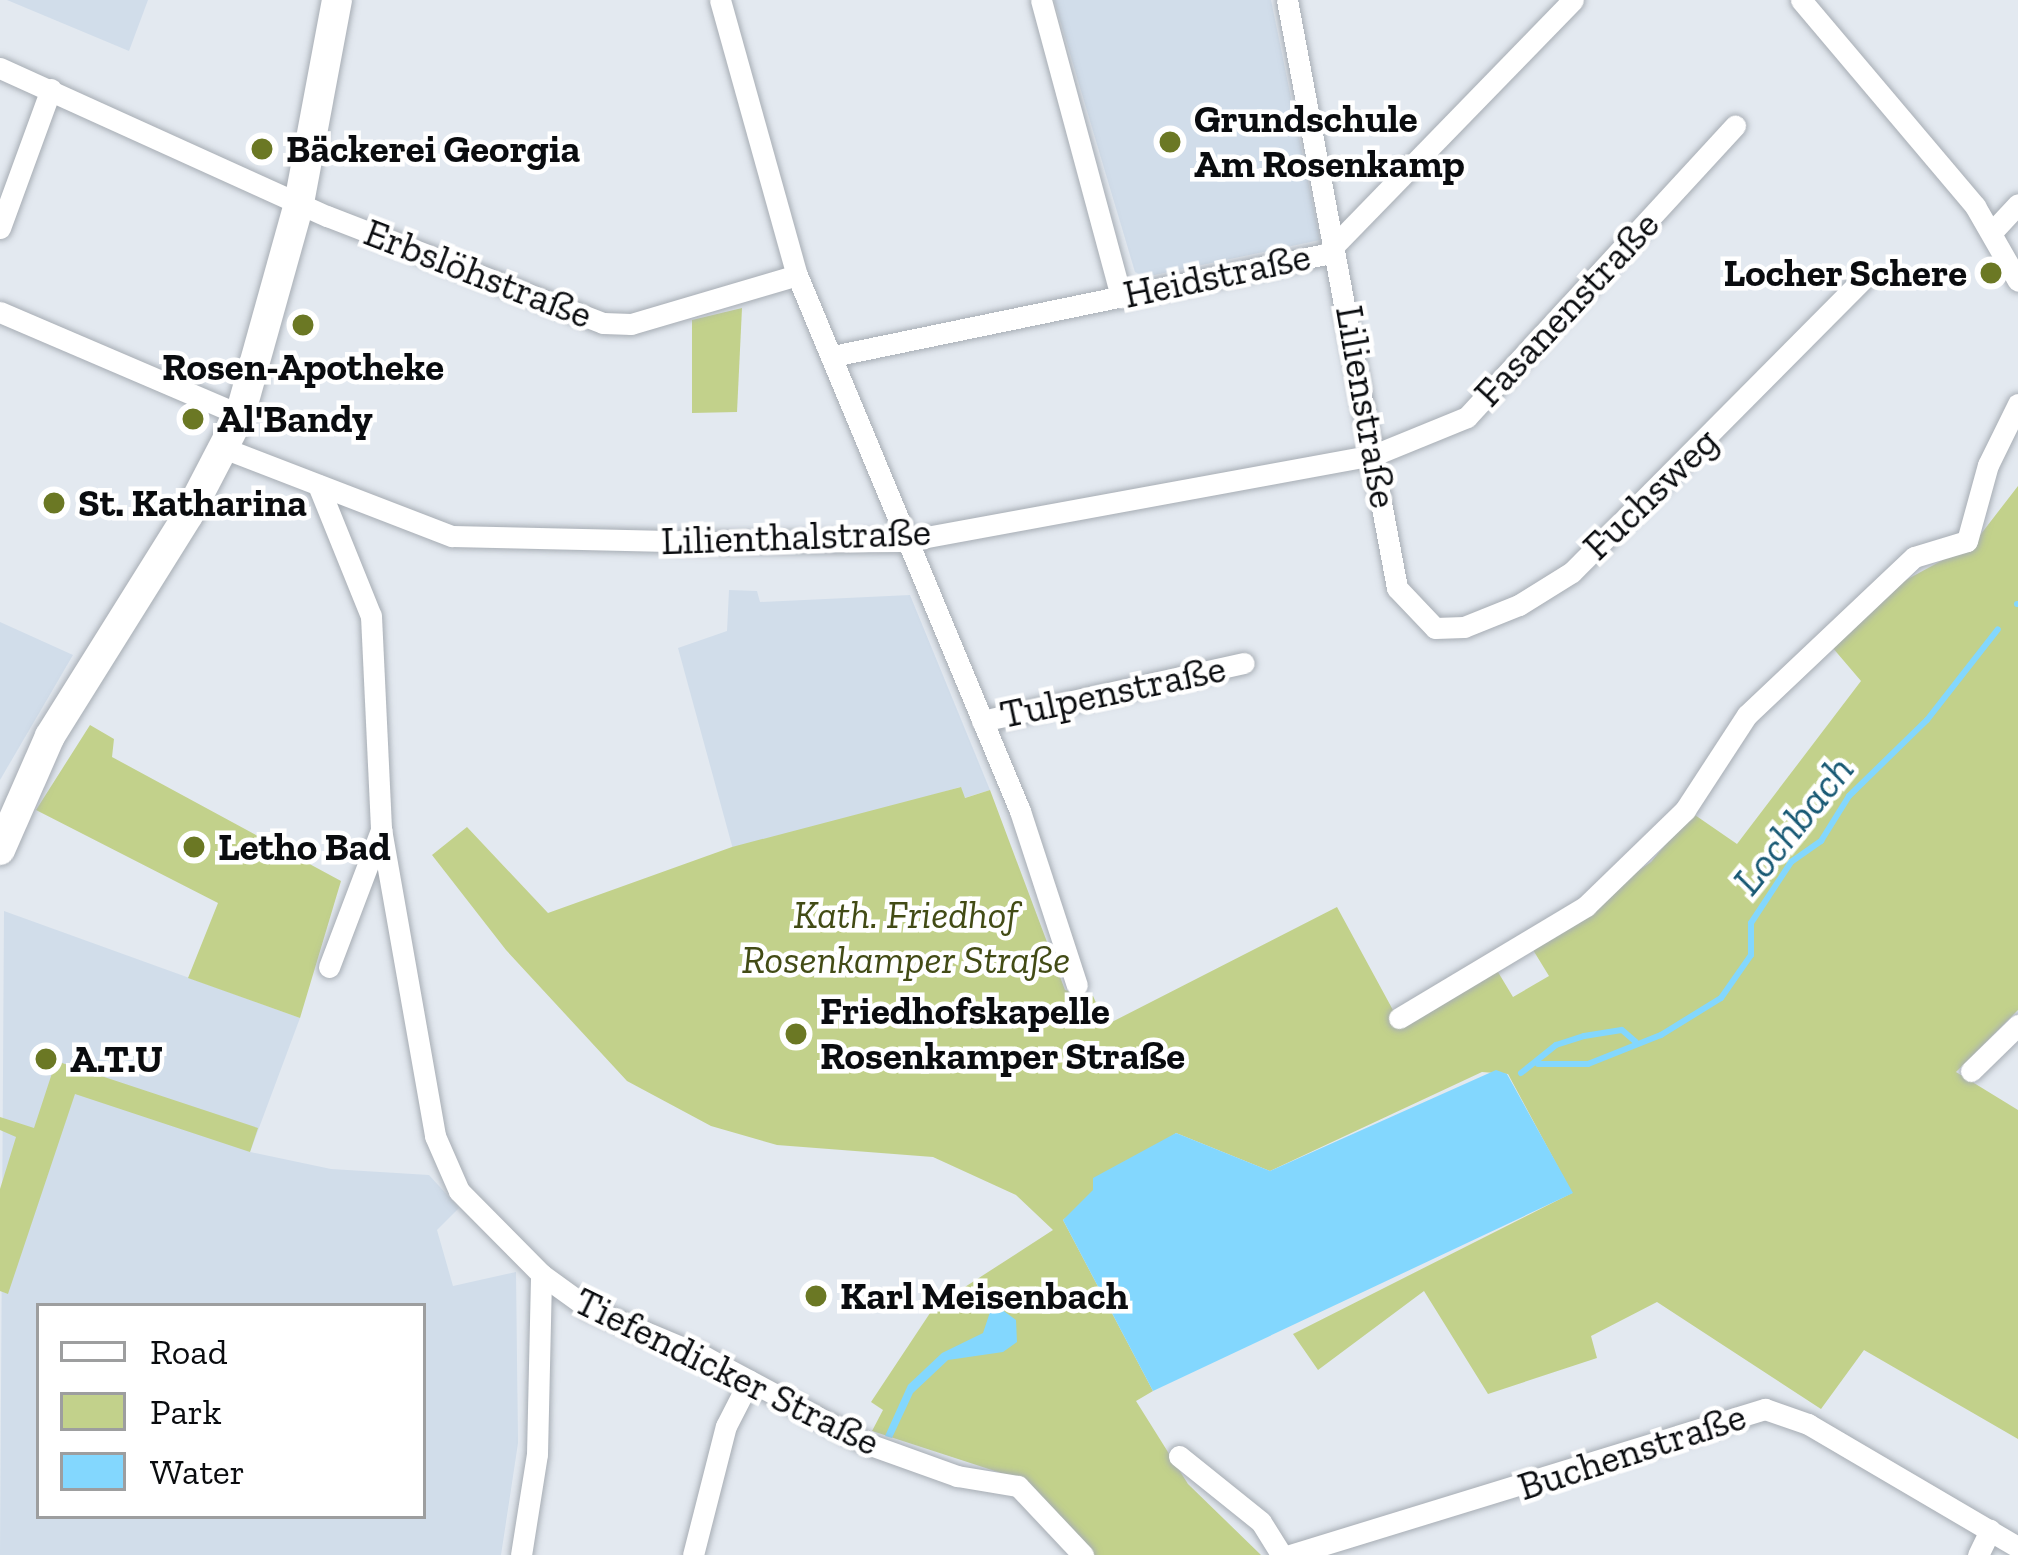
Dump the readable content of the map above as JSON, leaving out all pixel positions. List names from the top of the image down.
{
  "streets": {
    "street": [
      "Erbslöhstraße",
      "Heidstraße",
      "Fasanenstraße",
      "Lilienstraße",
      "Fuchsweg",
      "Lilienthalstraße",
      "Tulpenstraße",
      "Tiefendicker Straße",
      "Buchenstraße"
    ]
  },
  "crossings": [
    ["Heidstraße", "Lilienstraße"],
    ["Fasanenstraße", "Lilienstraße"],
    ["Fasanenstraße", "Lilienthalstraße"],
    ["Lilienstraße", "Fuchsweg"],
    ["Lilienstraße", "Lilienthalstraße"],
    ["Lilienthalstraße", "Tiefendicker Straße"]
  ],
  "water": ["Lochbach"],
  "parks": ["Kath. Friedhof Rosenkamper Straße"],
  "places": [
    "Grundschule Am Rosenkamp",
    "Bäckerei Georgia",
    "Locher Schere",
    "Rosen-Apotheke",
    "Al'Bandy",
    "St. Katharina",
    "Letho Bad",
    "Friedhofskapelle Rosenkamper Straße",
    "A.T.U",
    "Karl Meisenbach"
  ],
  "legend": ["Road", "Park", "Water"]
}
